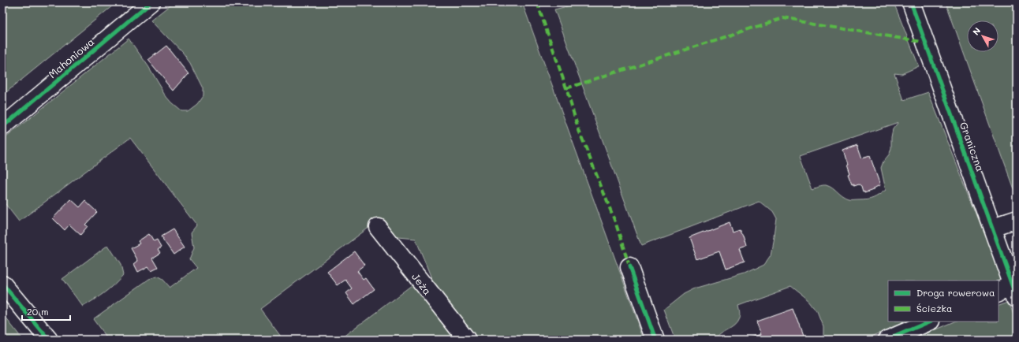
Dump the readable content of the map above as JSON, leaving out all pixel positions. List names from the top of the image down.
{
  "streets": {
    "street": ["Mahoniowa", "Graniczna", "Jeża"]
  },
  "legend": ["Droga rowerowa", "Ścieżka"],
  "scale_bar": "20 m",
  "north": "top left"
}
